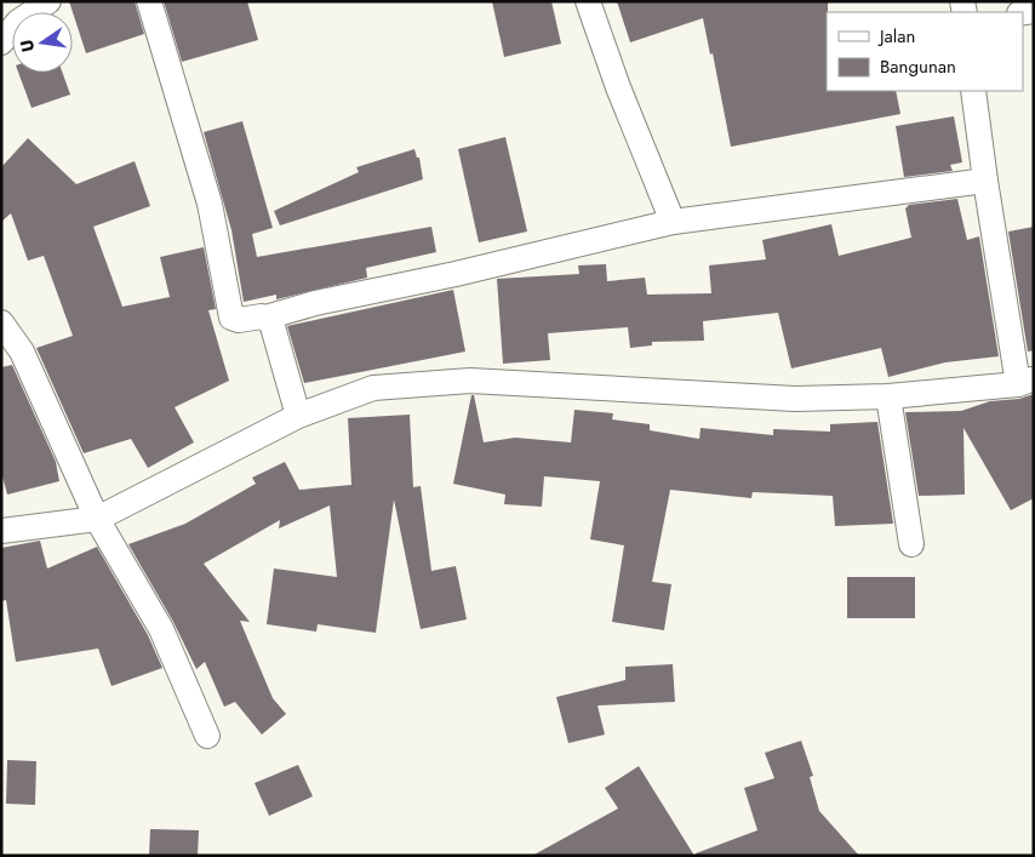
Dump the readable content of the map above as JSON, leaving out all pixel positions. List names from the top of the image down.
{
  "legend": ["Jalan", "Bangunan"],
  "north": "left"
}
